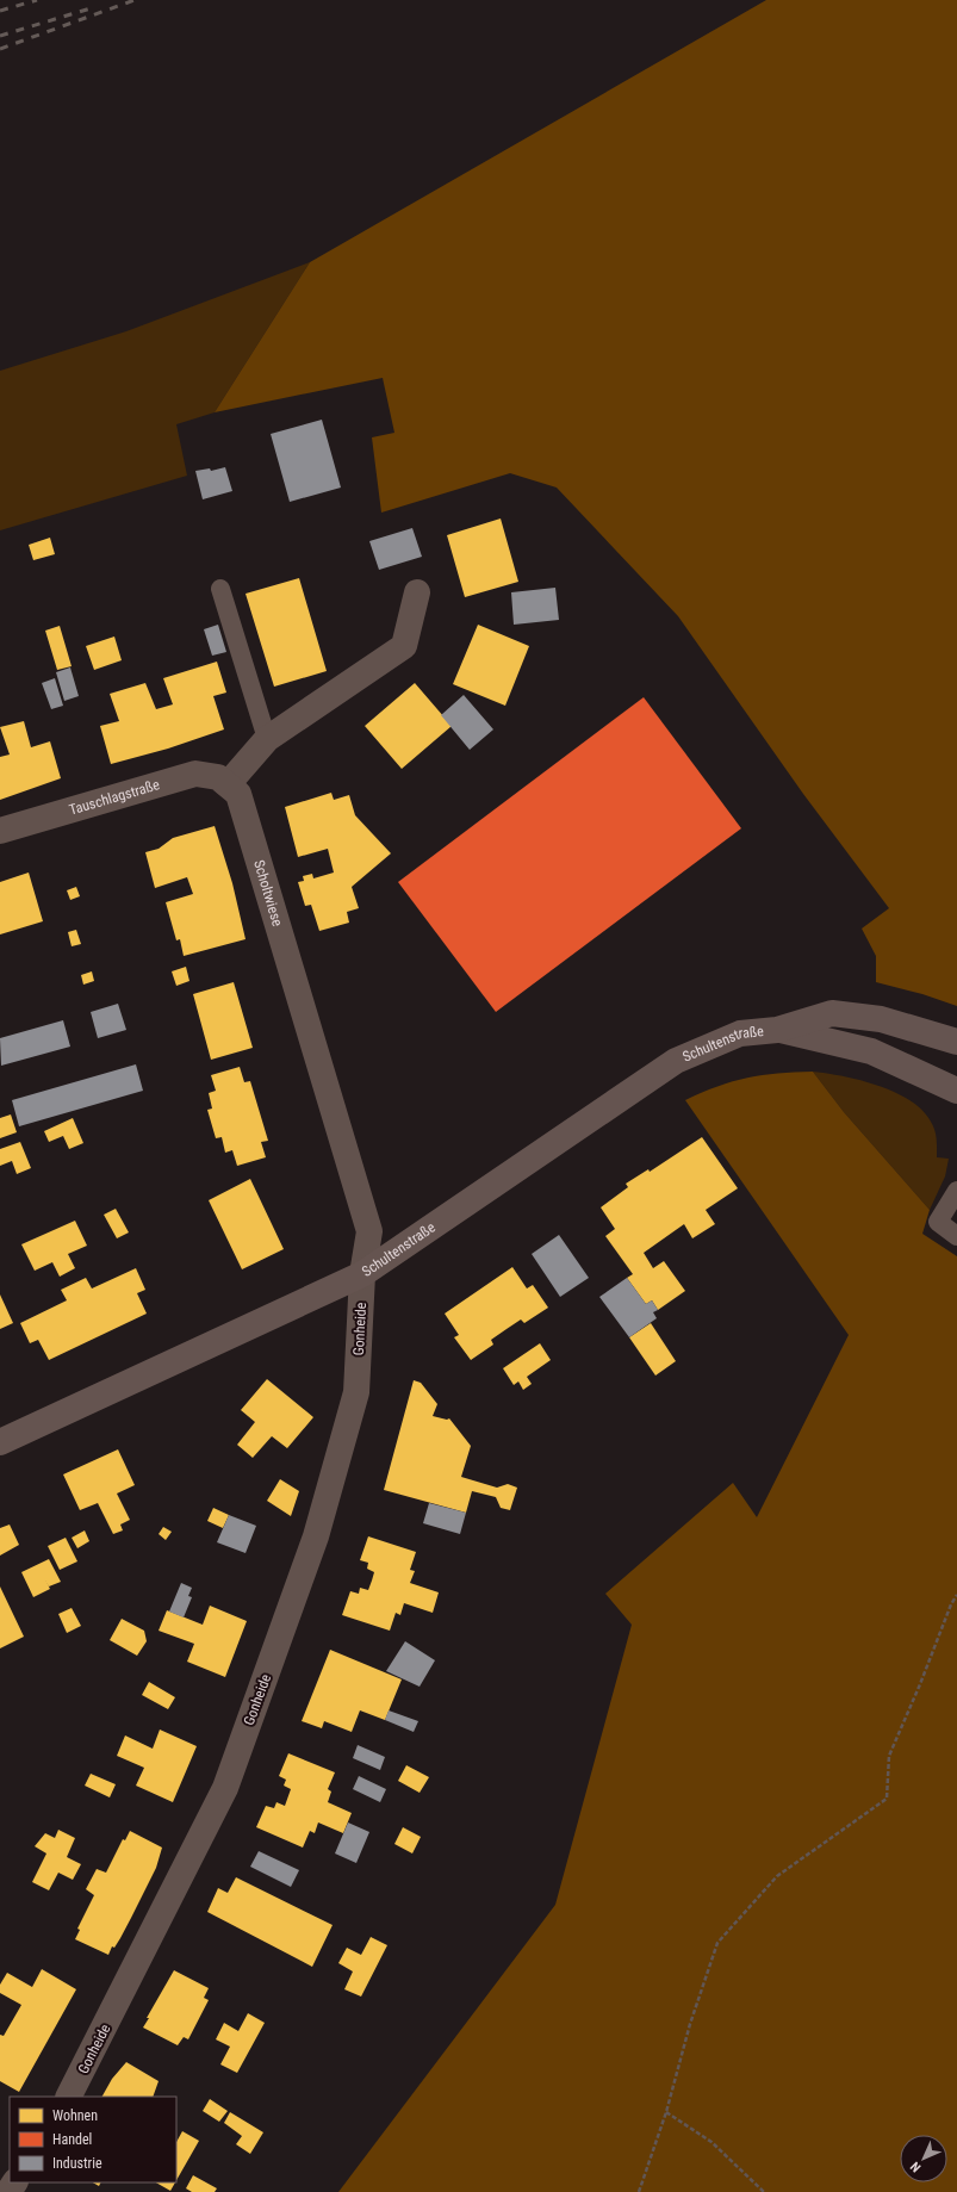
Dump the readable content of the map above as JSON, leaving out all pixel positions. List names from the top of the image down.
{
  "streets": {
    "main road": ["Schultenstraße"],
    "street": ["Tauschlagstraße", "Scholtwiese", "Gonheide"]
  },
  "crossings": [
    ["Tauschlagstraße", "Scholtwiese"],
    ["Scholtwiese", "Schultenstraße"],
    ["Scholtwiese", "Gonheide"],
    ["Schultenstraße", "Gonheide"]
  ],
  "legend": ["Wohnen", "Handel", "Industrie"],
  "north": "bottom left"
}
